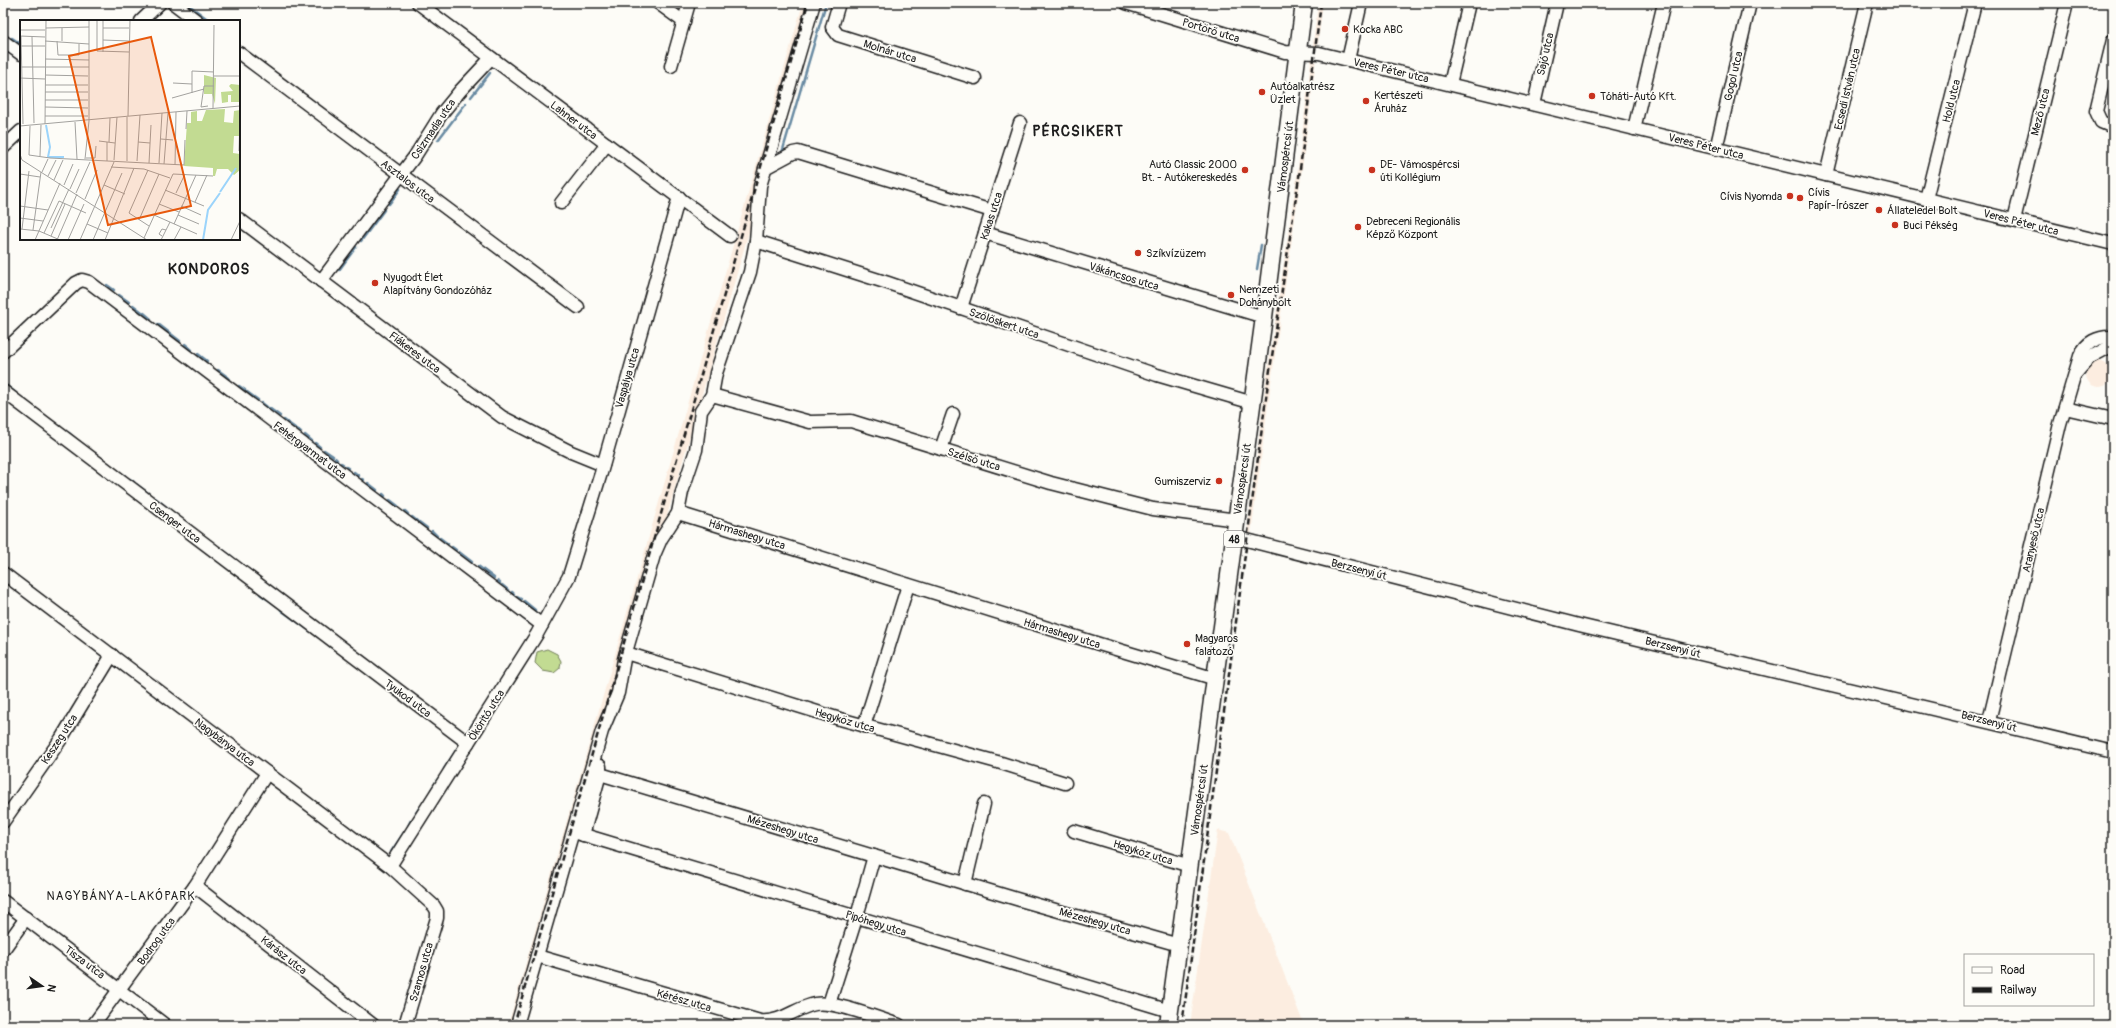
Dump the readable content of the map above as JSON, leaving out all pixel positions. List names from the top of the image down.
{
  "streets": {
    "main road": ["Vámospércsi út", "48"],
    "street": [
      "Portörő utca",
      "Molnár utca",
      "Sajó utca",
      "Veres Péter utca",
      "Gogol utca",
      "Ecsedi István utca",
      "Hold utca",
      "Mező utca",
      "Lahner utca",
      "Csizmadia utca",
      "Asztalos utca",
      "Kakas utca",
      "Vákáncsos utca",
      "Szőlőskert utca",
      "Fiákeres utca",
      "Vaspálya utca",
      "Fehérgyarmat utca",
      "Szélső utca",
      "Csenger utca",
      "Hármashegy utca",
      "Aranyeső utca",
      "Berzsenyi út",
      "Tyukod utca",
      "Ököritó utca",
      "Hegyköz utca",
      "Keszeg utca",
      "Nagybánya utca",
      "Mézeshegy utca",
      "Pipóhegy utca",
      "Bodrog utca",
      "Kárász utca",
      "Tisza utca",
      "Szamos utca",
      "Kérész utca"
    ]
  },
  "crossings": [
    ["Portörő utca", "Veres Péter utca"],
    ["Portörő utca", "Vámospércsi út"],
    ["Sajó utca", "Veres Péter utca"],
    ["Veres Péter utca", "Gogol utca"],
    ["Veres Péter utca", "Ecsedi István utca"],
    ["Veres Péter utca", "Hold utca"],
    ["Veres Péter utca", "Mező utca"],
    ["Veres Péter utca", "Vámospércsi út"],
    ["Lahner utca", "Csizmadia utca"],
    ["Lahner utca", "Vaspálya utca"],
    ["Csizmadia utca", "Asztalos utca"],
    ["Csizmadia utca", "Fiákeres utca"],
    ["Vámospércsi út", "Vákáncsos utca"],
    ["Vámospércsi út", "Szőlőskert utca"],
    ["Vámospércsi út", "Szélső utca"],
    ["Vámospércsi út", "Hármashegy utca"],
    ["Vámospércsi út", "Berzsenyi út"],
    ["Vámospércsi út", "Hegyköz utca"],
    ["Vámospércsi út", "Mézeshegy utca"],
    ["Vámospércsi út", "Pipóhegy utca"],
    ["Kakas utca", "Vákáncsos utca"],
    ["Kakas utca", "Szőlőskert utca"],
    ["Fiákeres utca", "Vaspálya utca"],
    ["Vaspálya utca", "Ököritó utca"],
    ["Fehérgyarmat utca", "Ököritó utca"],
    ["Csenger utca", "Tyukod utca"],
    ["Aranyeső utca", "Berzsenyi út"],
    ["Tyukod utca", "Ököritó utca"],
    ["Ököritó utca", "Nagybánya utca"],
    ["Keszeg utca", "Nagybánya utca"],
    ["Nagybánya utca", "Bodrog utca"],
    ["Nagybánya utca", "Szamos utca"],
    ["Bodrog utca", "Kárász utca"],
    ["Bodrog utca", "Tisza utca"]
  ],
  "districts": ["PÉRCSIKERT", "KONDOROS", "NAGYBÁNYA-LAKÓPARK"],
  "places": [
    "Kocka ABC",
    "Autóalkatrész Üzlet",
    "Tóháti-Autó Kft.",
    "Kertészeti Áruház",
    "Autó Classic 2000 Bt. - Autókereskedés",
    "DE- Vámospércsi úti Kollégium",
    "Cívis Nyomda",
    "Cívis Papír-Írószer",
    "Állateledel Bolt",
    "Buci Pékség",
    "Debreceni Regionális Képző Központ",
    "Szíkvízüzem",
    "Nyugodt Élet Alapítvány Gondozóház",
    "Nemzeti Dohánybolt",
    "Gumiszerviz",
    "Magyaros falatozó"
  ],
  "legend": ["Road", "Railway"],
  "north": "right"
}
